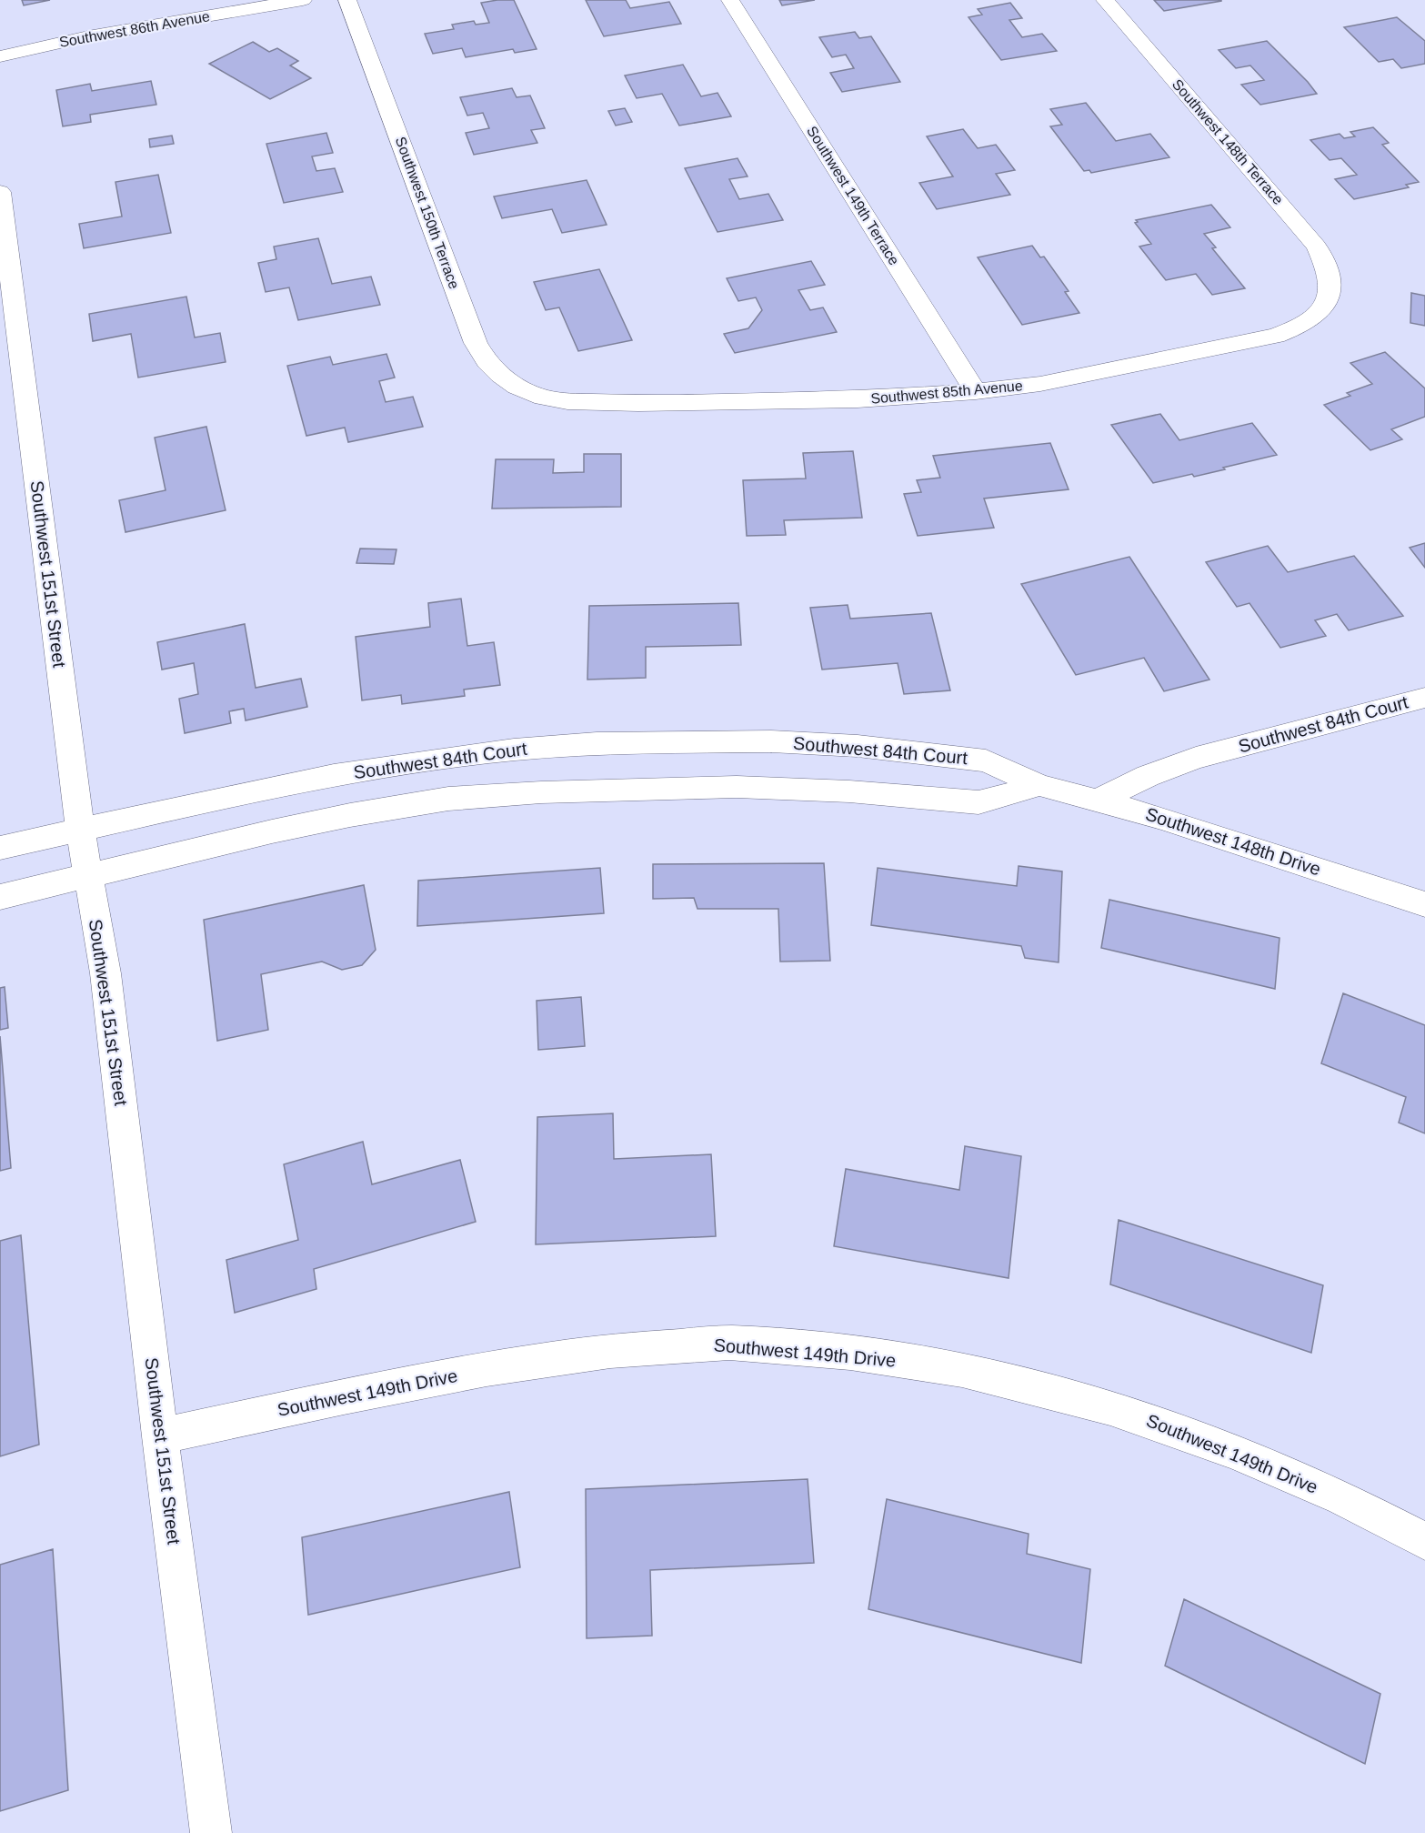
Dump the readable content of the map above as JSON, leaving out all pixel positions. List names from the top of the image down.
{
  "streets": {
    "street": [
      "Southwest 86th Avenue",
      "Southwest 148th Terrace",
      "Southwest 149th Terrace",
      "Southwest 150th Terrace",
      "Southwest 85th Avenue",
      "Southwest 151st Street",
      "Southwest 84th Court",
      "Southwest 148th Drive",
      "Southwest 149th Drive"
    ]
  },
  "crossings": [
    ["Southwest 148th Terrace", "Southwest 85th Avenue"],
    ["Southwest 149th Terrace", "Southwest 85th Avenue"],
    ["Southwest 150th Terrace", "Southwest 85th Avenue"],
    ["Southwest 151st Street", "Southwest 84th Court"],
    ["Southwest 151st Street", "Southwest 149th Drive"],
    ["Southwest 84th Court", "Southwest 148th Drive"]
  ]
}
